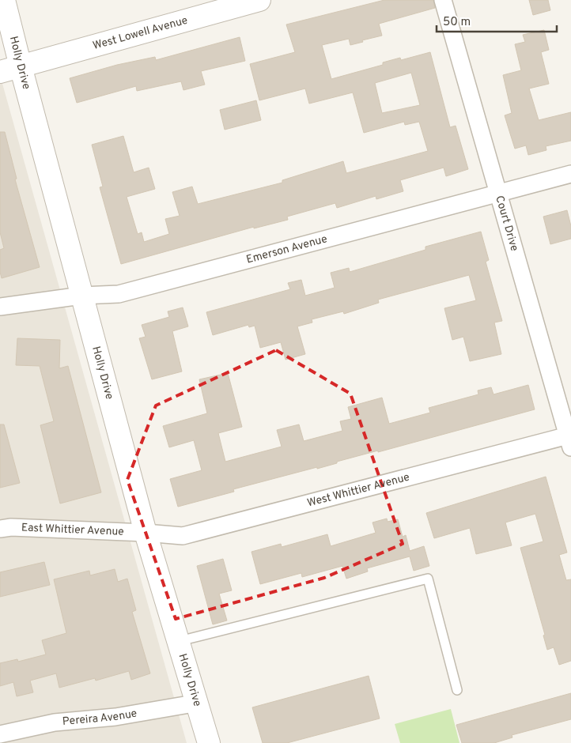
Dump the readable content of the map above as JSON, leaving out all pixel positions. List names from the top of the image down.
{
  "streets": {
    "street": [
      "West Lowell Avenue",
      "Holly Drive",
      "Court Drive",
      "Emerson Avenue",
      "West Whittier Avenue",
      "East Whittier Avenue",
      "Pereira Avenue"
    ]
  },
  "crossings": [
    ["West Lowell Avenue", "Holly Drive"],
    ["Holly Drive", "Emerson Avenue"],
    ["Holly Drive", "West Whittier Avenue"],
    ["Holly Drive", "East Whittier Avenue"],
    ["Holly Drive", "Pereira Avenue"],
    ["Court Drive", "Emerson Avenue"],
    ["Court Drive", "West Whittier Avenue"],
    ["West Whittier Avenue", "East Whittier Avenue"]
  ],
  "scale_bar": "50 m"
}
